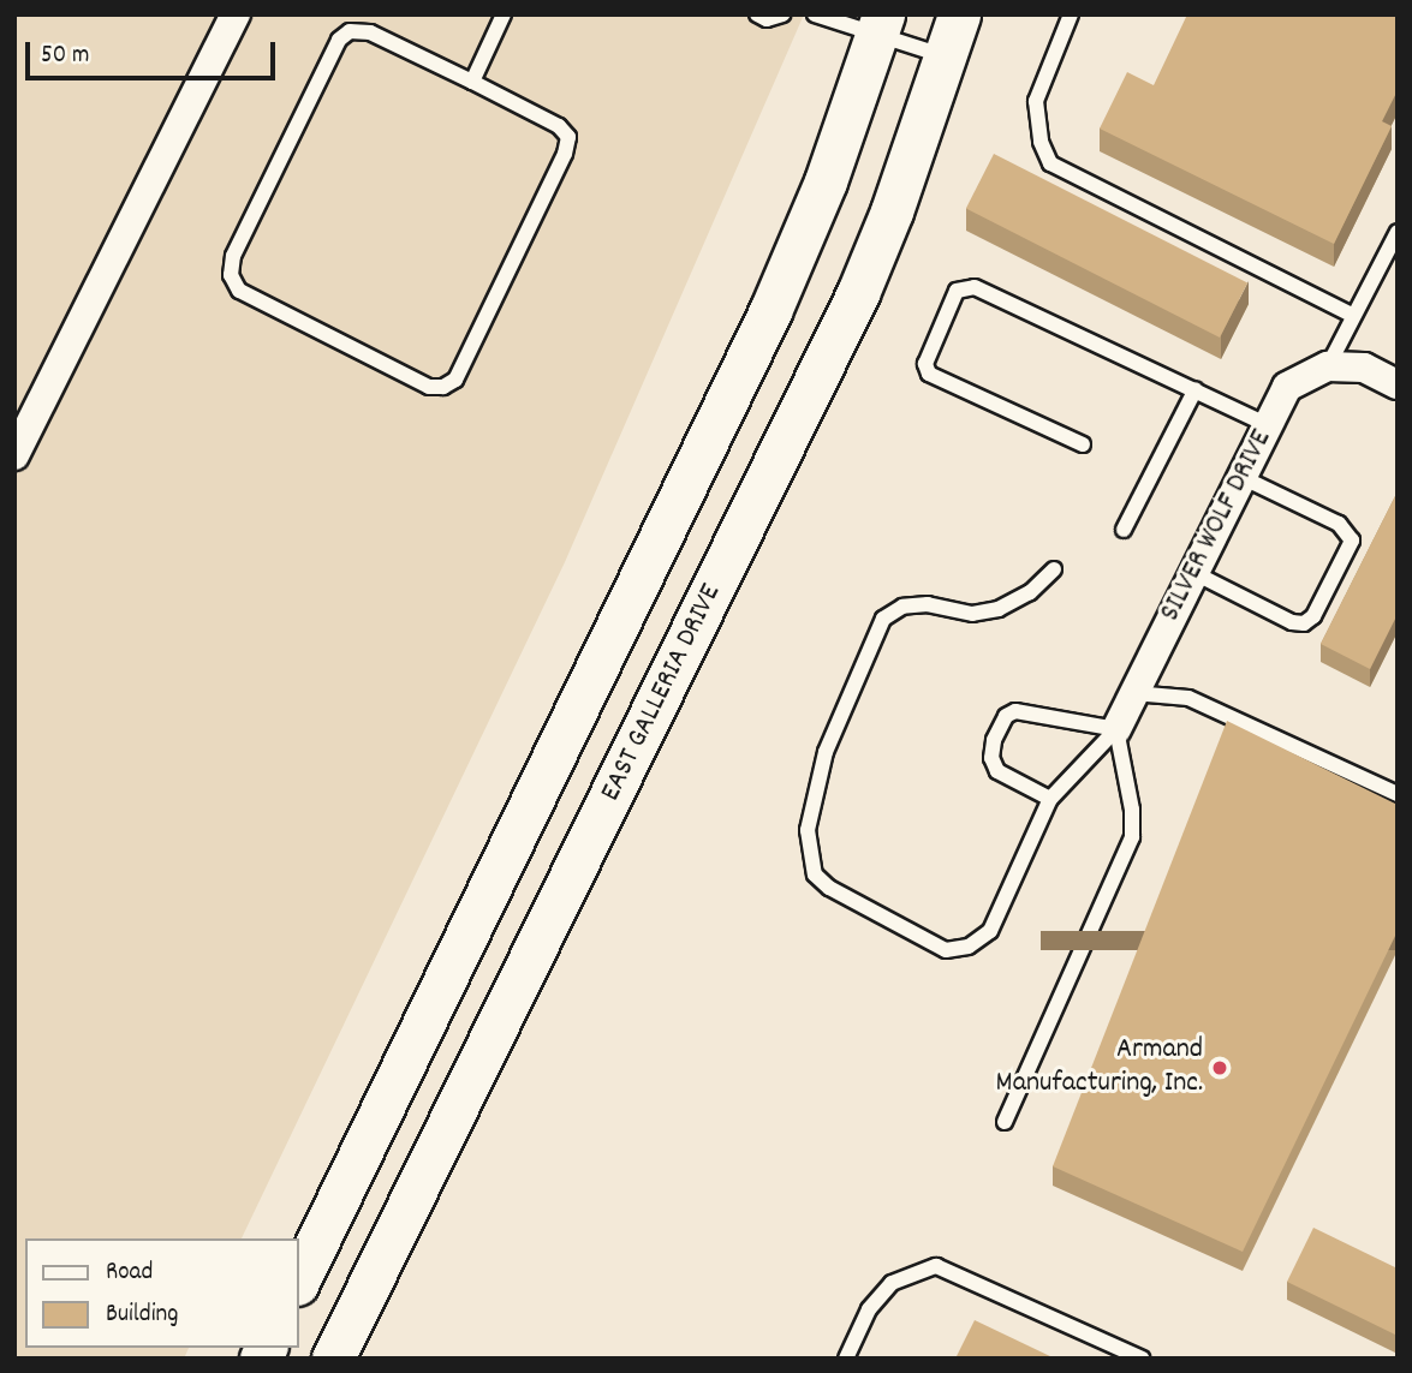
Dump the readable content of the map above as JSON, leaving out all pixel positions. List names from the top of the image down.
{
  "streets": {
    "main road": ["EAST GALLERIA DRIVE"],
    "street": ["SILVER WOLF DRIVE"]
  },
  "places": ["Armand Manufacturing, Inc."],
  "legend": ["Road", "Building"],
  "scale_bar": "50 m"
}
